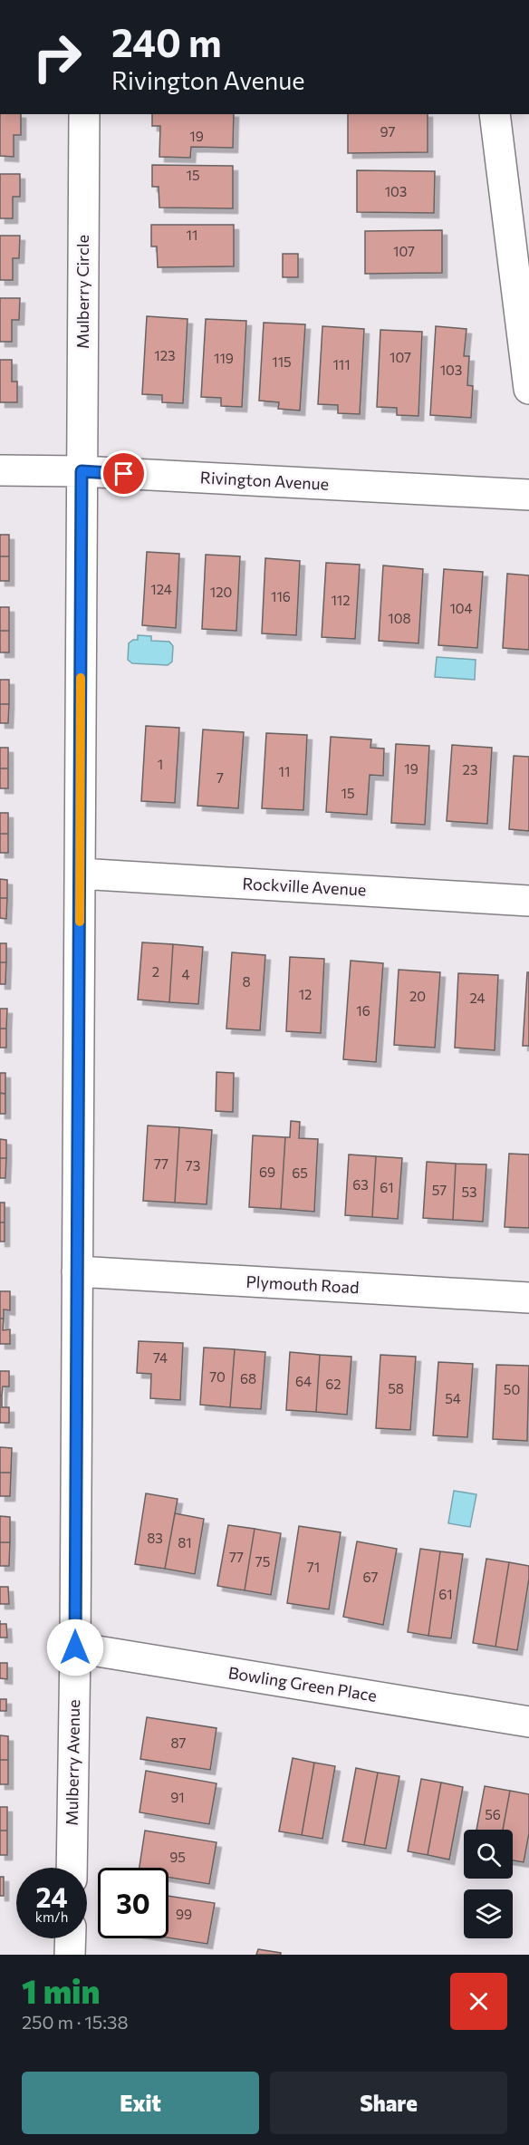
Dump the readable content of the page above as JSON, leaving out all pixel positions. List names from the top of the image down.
{
  "streets": {
    "street": [
      "Mulberry Circle",
      "Rivington Avenue",
      "Rockville Avenue",
      "Plymouth Road",
      "Bowling Green Place",
      "Mulberry Avenue"
    ]
  },
  "crossings": [
    ["Mulberry Circle", "Rivington Avenue"],
    ["Mulberry Circle", "Mulberry Avenue"],
    ["Rivington Avenue", "Mulberry Avenue"],
    ["Rockville Avenue", "Mulberry Avenue"],
    ["Plymouth Road", "Mulberry Avenue"],
    ["Bowling Green Place", "Mulberry Avenue"]
  ],
  "house_numbers": [
    "97",
    "19",
    "15",
    "103",
    "11",
    "107",
    "123",
    "107",
    "119",
    "115",
    "111",
    "103",
    "124",
    "120",
    "116",
    "112",
    "104",
    "108",
    "1",
    "19",
    "23",
    "11",
    "7",
    "15",
    "2",
    "4",
    "8",
    "12",
    "20",
    "24",
    "16",
    "77",
    "73",
    "69",
    "65",
    "63",
    "61",
    "57",
    "53",
    "74",
    "70",
    "68",
    "64",
    "62",
    "58",
    "50",
    "54",
    "83",
    "81",
    "77",
    "75",
    "71",
    "67",
    "61",
    "87",
    "91",
    "56",
    "95",
    "99"
  ],
  "page": {
    "turn": ["240 m", "Rivington Avenue"],
    "speed": "24 km/h",
    "limit": "30",
    "heading": ["1 min", "250 m · 15:38"],
    "buttons": ["Exit", "Share"]
  }
}
